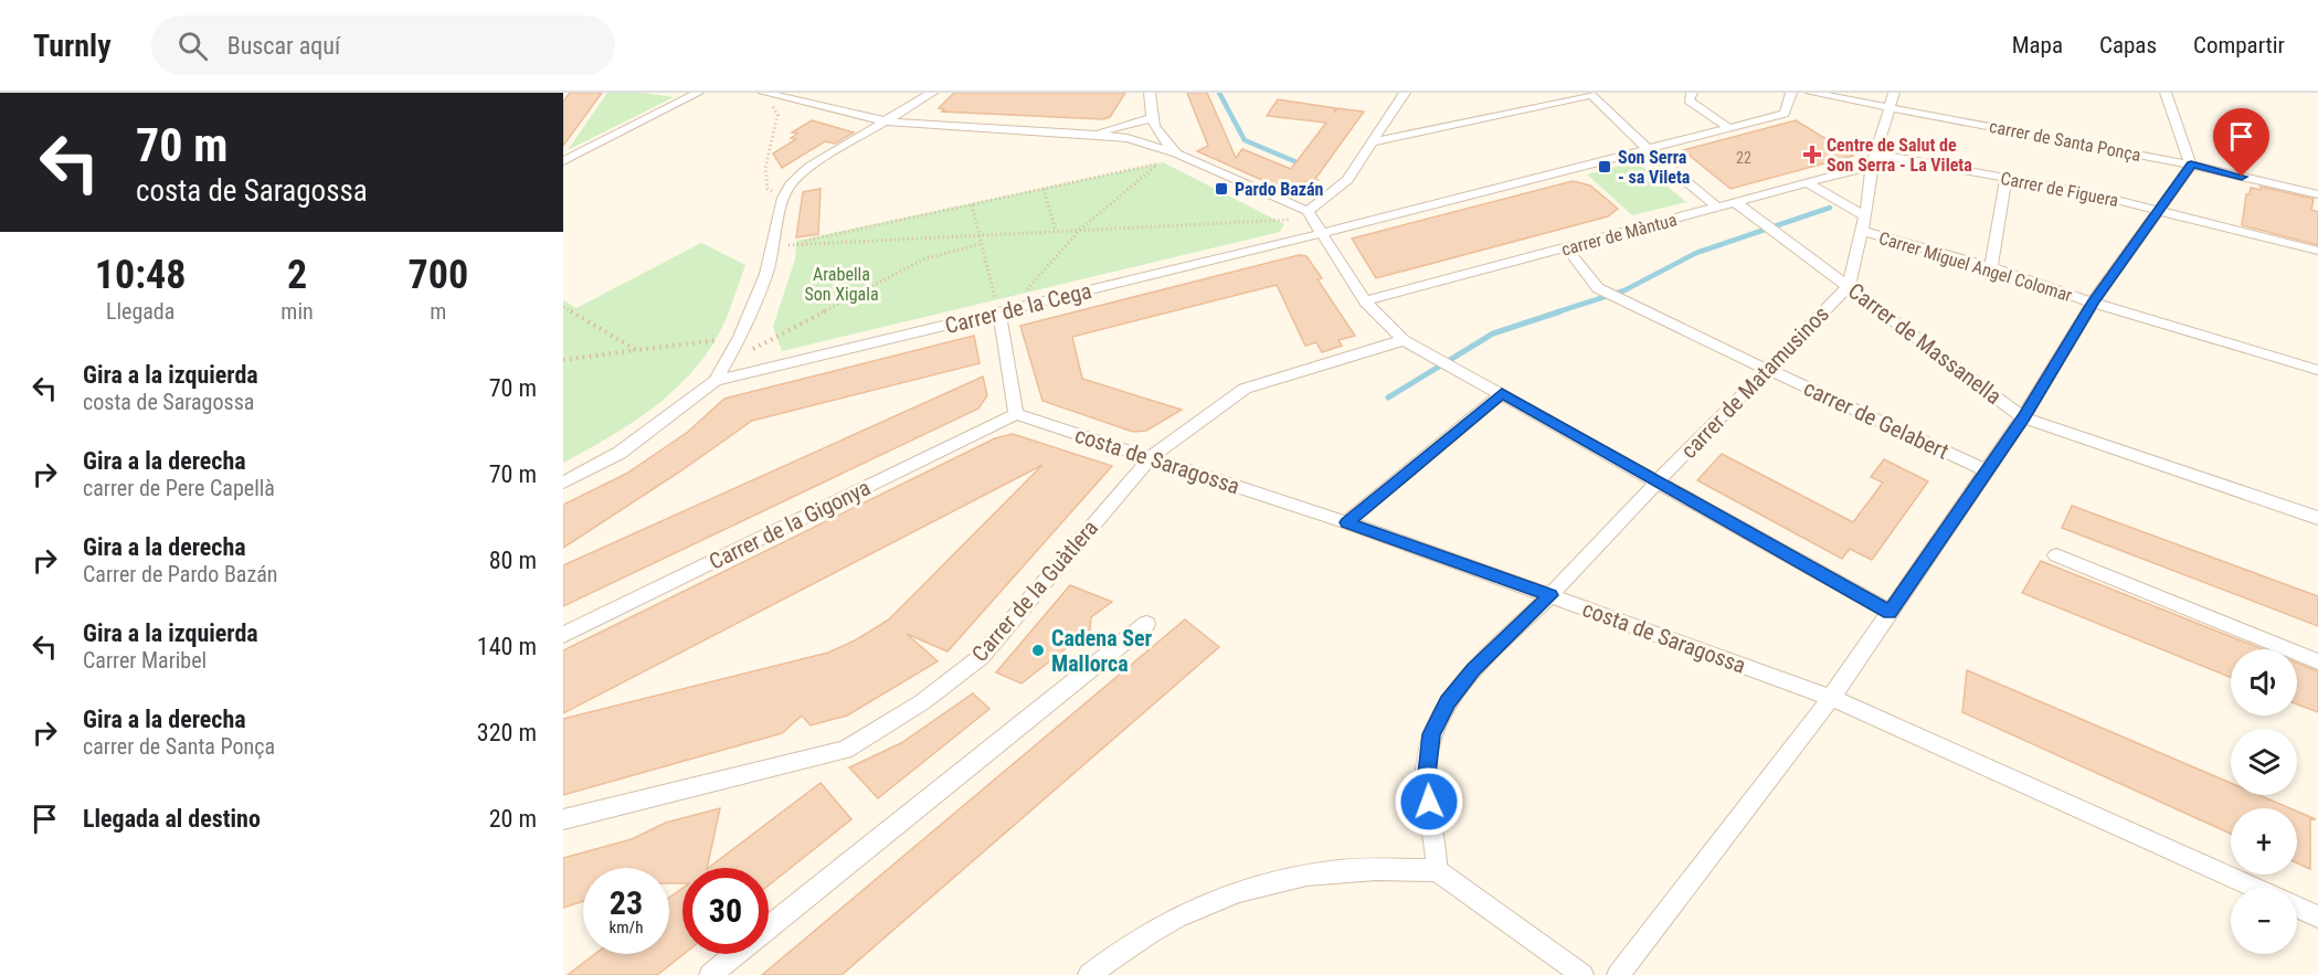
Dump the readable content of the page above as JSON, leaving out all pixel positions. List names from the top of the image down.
{
  "streets": {
    "street": [
      "carrer de Santa Ponça",
      "Carrer de Figuera",
      "carrer de Màntua",
      "Carrer Miguel Angel Colomar",
      "Carrer de la Cega",
      "Carrer de Massanella",
      "carrer de Matamusinos",
      "carrer de Gelabert",
      "costa de Saragossa",
      "Carrer de la Gigonya",
      "Carrer de la Guàtlera"
    ]
  },
  "crossings": [
    ["Carrer de Figuera", "carrer de Màntua"],
    ["carrer de Màntua", "Carrer Miguel Angel Colomar"],
    ["carrer de Màntua", "Carrer de Massanella"],
    ["carrer de Màntua", "carrer de Gelabert"],
    ["Carrer de Massanella", "carrer de Matamusinos"],
    ["carrer de Matamusinos", "carrer de Gelabert"],
    ["carrer de Matamusinos", "costa de Saragossa"],
    ["costa de Saragossa", "Carrer de la Gigonya"],
    ["costa de Saragossa", "Carrer de la Guàtlera"]
  ],
  "parks": ["Arabella Son Xigala"],
  "places": {
    "health": ["Centre de Salut de Son Serra - La Vileta"],
    "transit": ["Son Serra - sa Vileta", "Pardo Bazán"],
    "other": ["Cadena Ser Mallorca"]
  },
  "house_numbers": ["22"],
  "page": {
    "header": "Turnly",
    "search": "Buscar aquí",
    "nav": ["Mapa", "Capas", "Compartir"],
    "turn": ["70 m", "costa de Saragossa"],
    "eta": [
      "10:48",
      "Llegada",
      "2",
      "min",
      "700",
      "m"
    ],
    "list": [
      {
        "name": "Gira a la izquierda",
        "note": "costa de Saragossa",
        "value": "70 m"
      },
      {
        "name": "Gira a la derecha",
        "note": "carrer de Pere Capellà",
        "value": "70 m"
      },
      {
        "name": "Gira a la derecha",
        "note": "Carrer de Pardo Bazán",
        "value": "80 m"
      },
      {
        "name": "Gira a la izquierda",
        "note": "Carrer Maribel",
        "value": "140 m"
      },
      {
        "name": "Gira a la derecha",
        "note": "carrer de Santa Ponça",
        "value": "320 m"
      },
      {
        "name": "Llegada al destino",
        "value": "20 m"
      }
    ],
    "map_buttons": ["+", "−"],
    "speed": "23 km/h",
    "limit": "30"
  }
}
